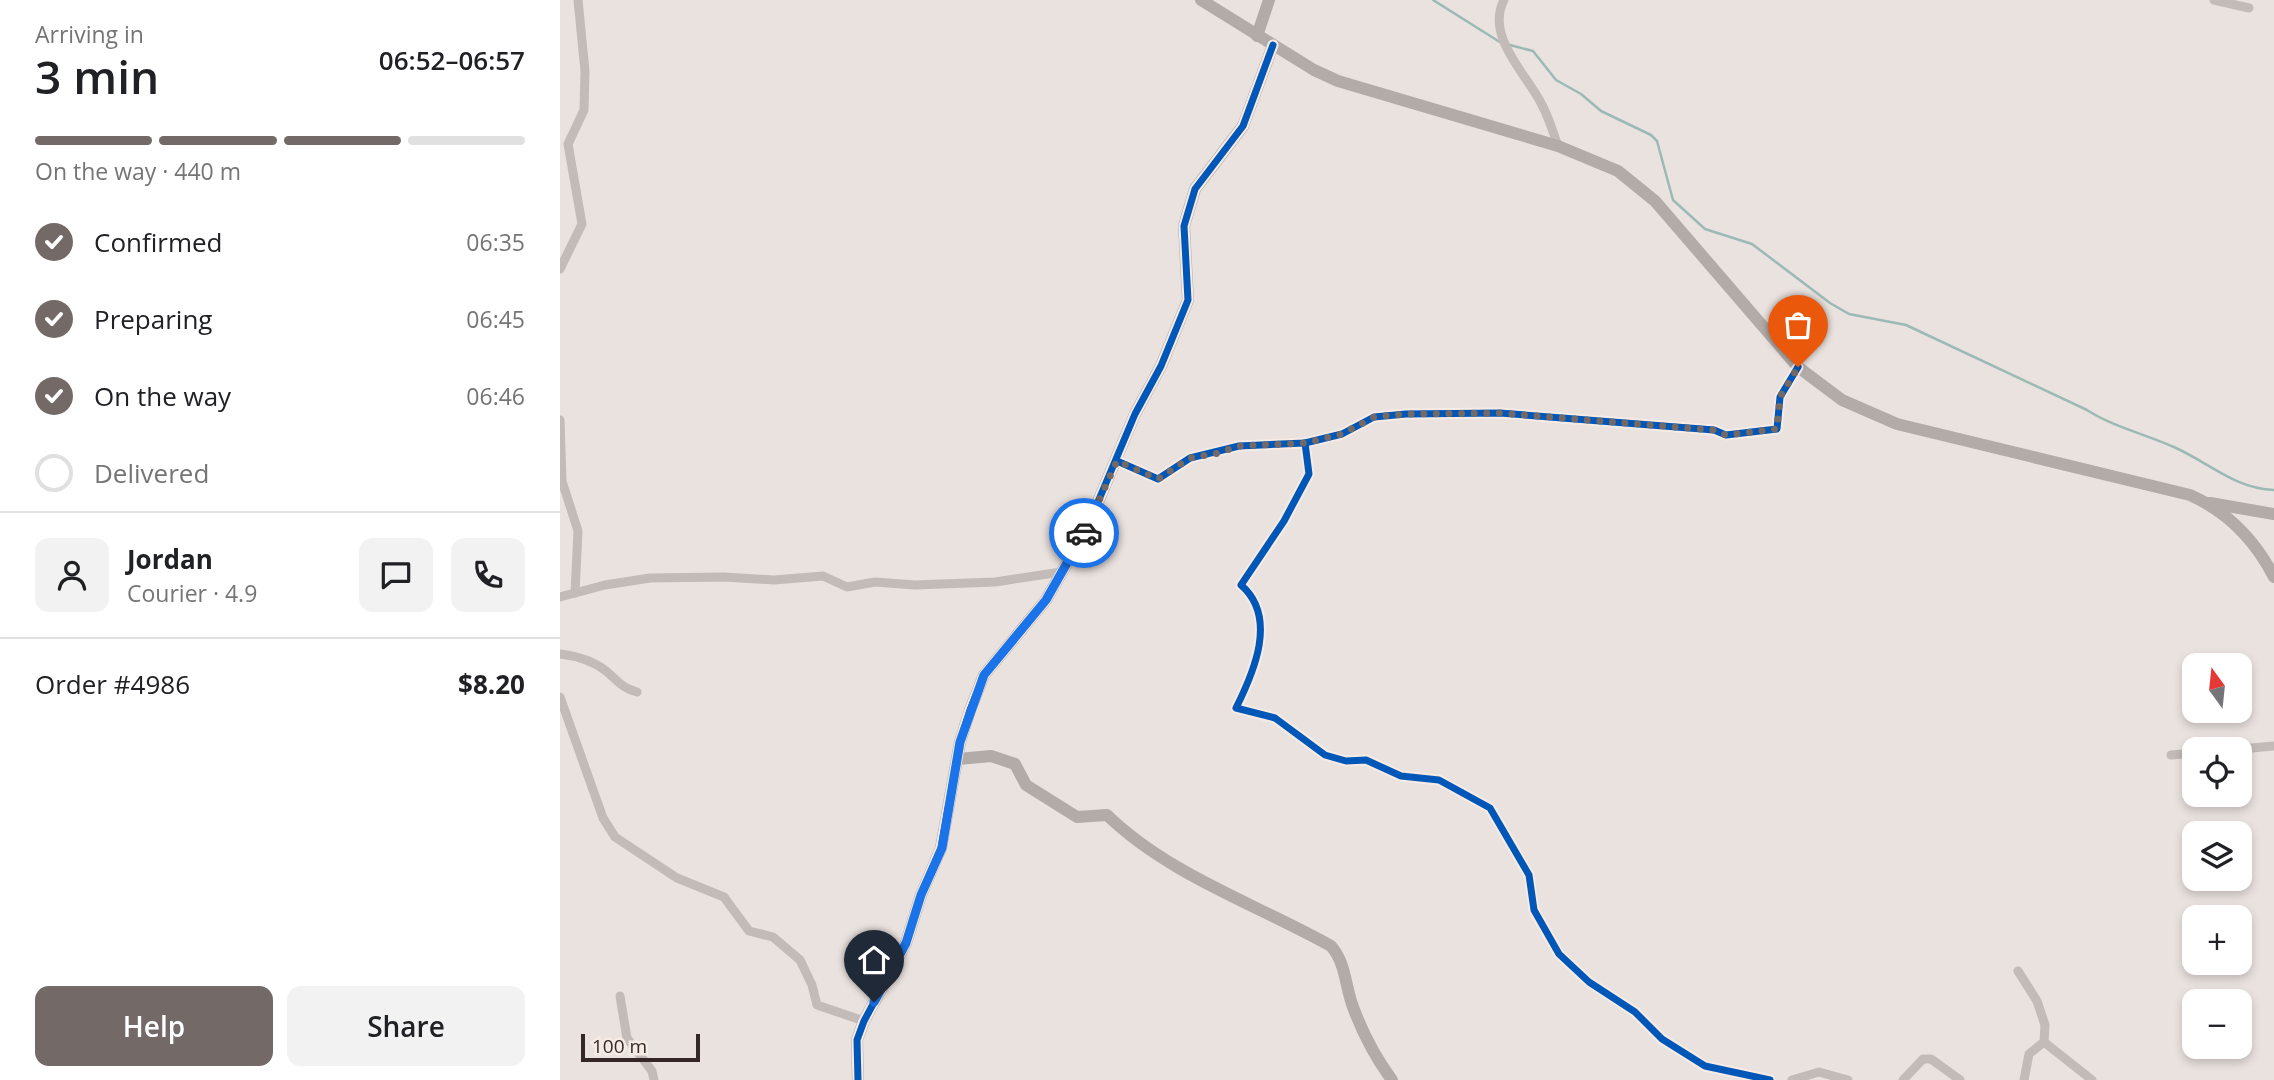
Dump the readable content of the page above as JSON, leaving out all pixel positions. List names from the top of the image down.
{
  "scale_bar": "100 m",
  "north": "top",
  "page": {
    "heading": ["3 min", "Arriving in", "06:52–06:57"],
    "panel": [
      "Jordan",
      "Courier · 4.9",
      "Order #4986",
      "$8.20"
    ],
    "bar": "On the way · 440 m",
    "list": [
      ["Confirmed", "06:35"],
      ["Preparing", "06:45"],
      ["On the way", "06:46"],
      "Delivered"
    ],
    "map_buttons": ["+", "−"],
    "buttons": ["Help", "Share"],
    "scale": "100 m"
  }
}
